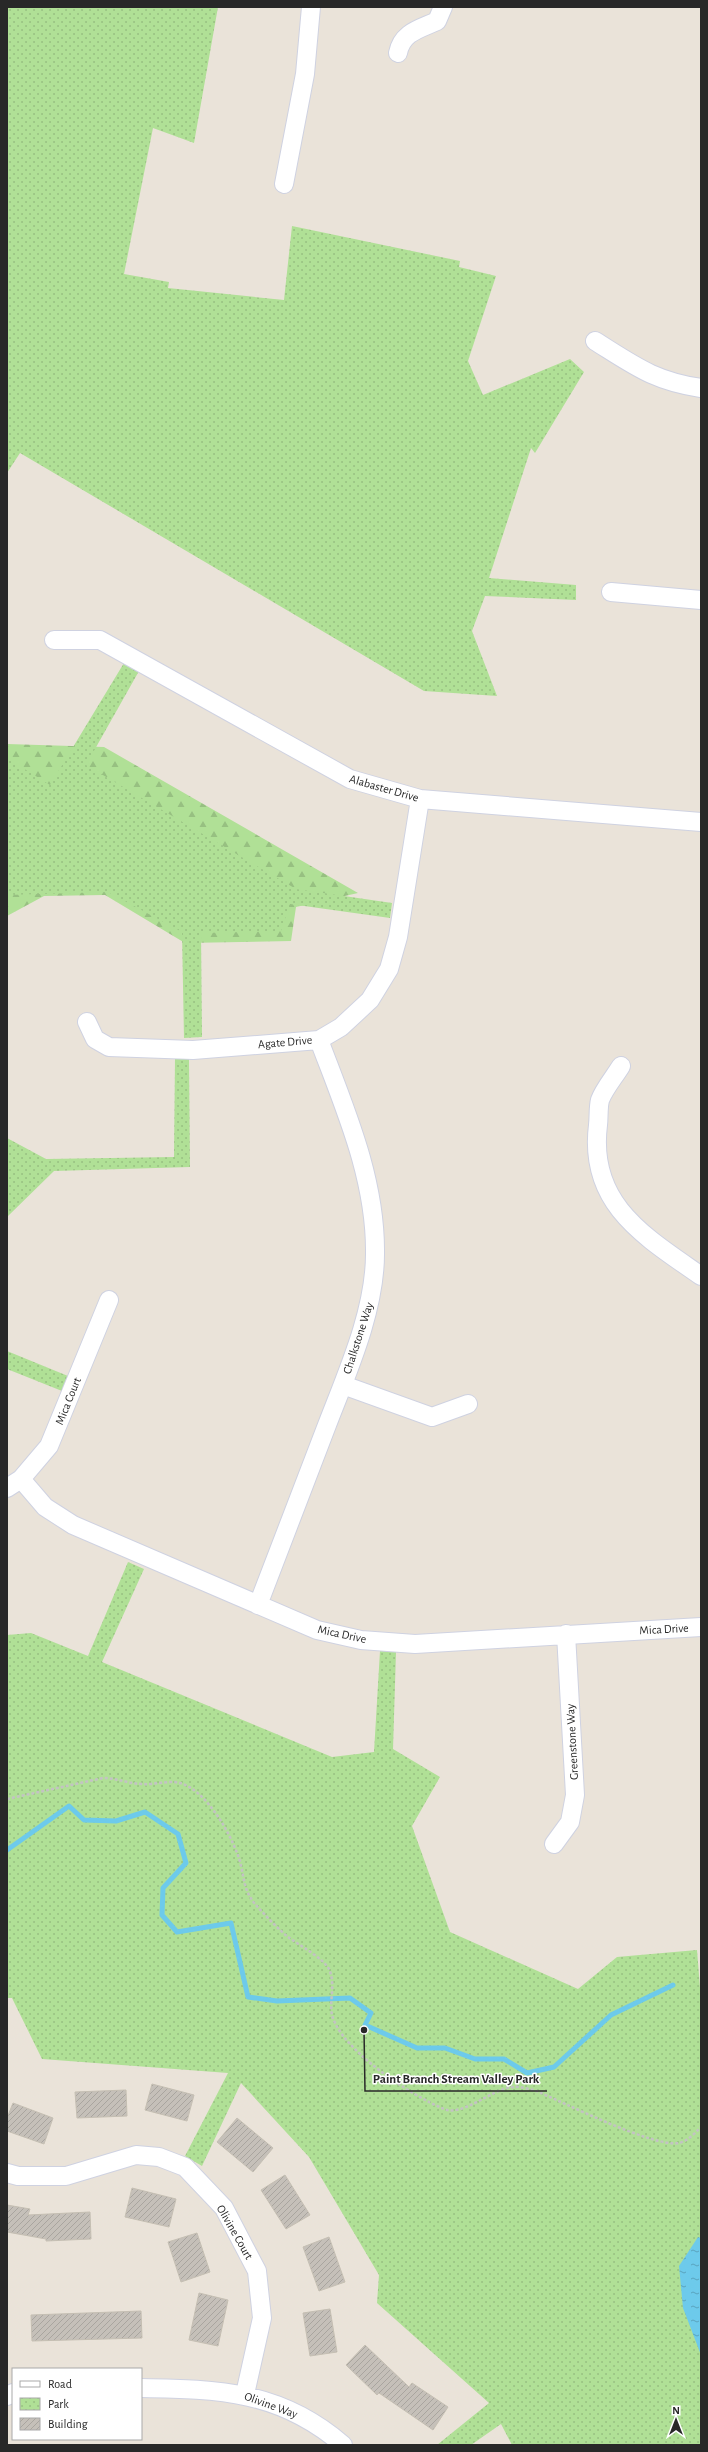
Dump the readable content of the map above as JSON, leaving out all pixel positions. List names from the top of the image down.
{
  "streets": {
    "street": [
      "Alabaster Drive",
      "Agate Drive",
      "Chalkstone Way",
      "Mica Court",
      "Mica Drive",
      "Greenstone Way",
      "Olivine Court",
      "Olivine Way"
    ]
  },
  "crossings": [
    ["Alabaster Drive", "Agate Drive"],
    ["Agate Drive", "Chalkstone Way"],
    ["Chalkstone Way", "Mica Drive"],
    ["Mica Court", "Mica Drive"],
    ["Mica Drive", "Greenstone Way"],
    ["Olivine Court", "Olivine Way"]
  ],
  "places": ["Paint Branch Stream Valley Park"],
  "legend": ["Road", "Park", "Building"],
  "north": "top"
}
